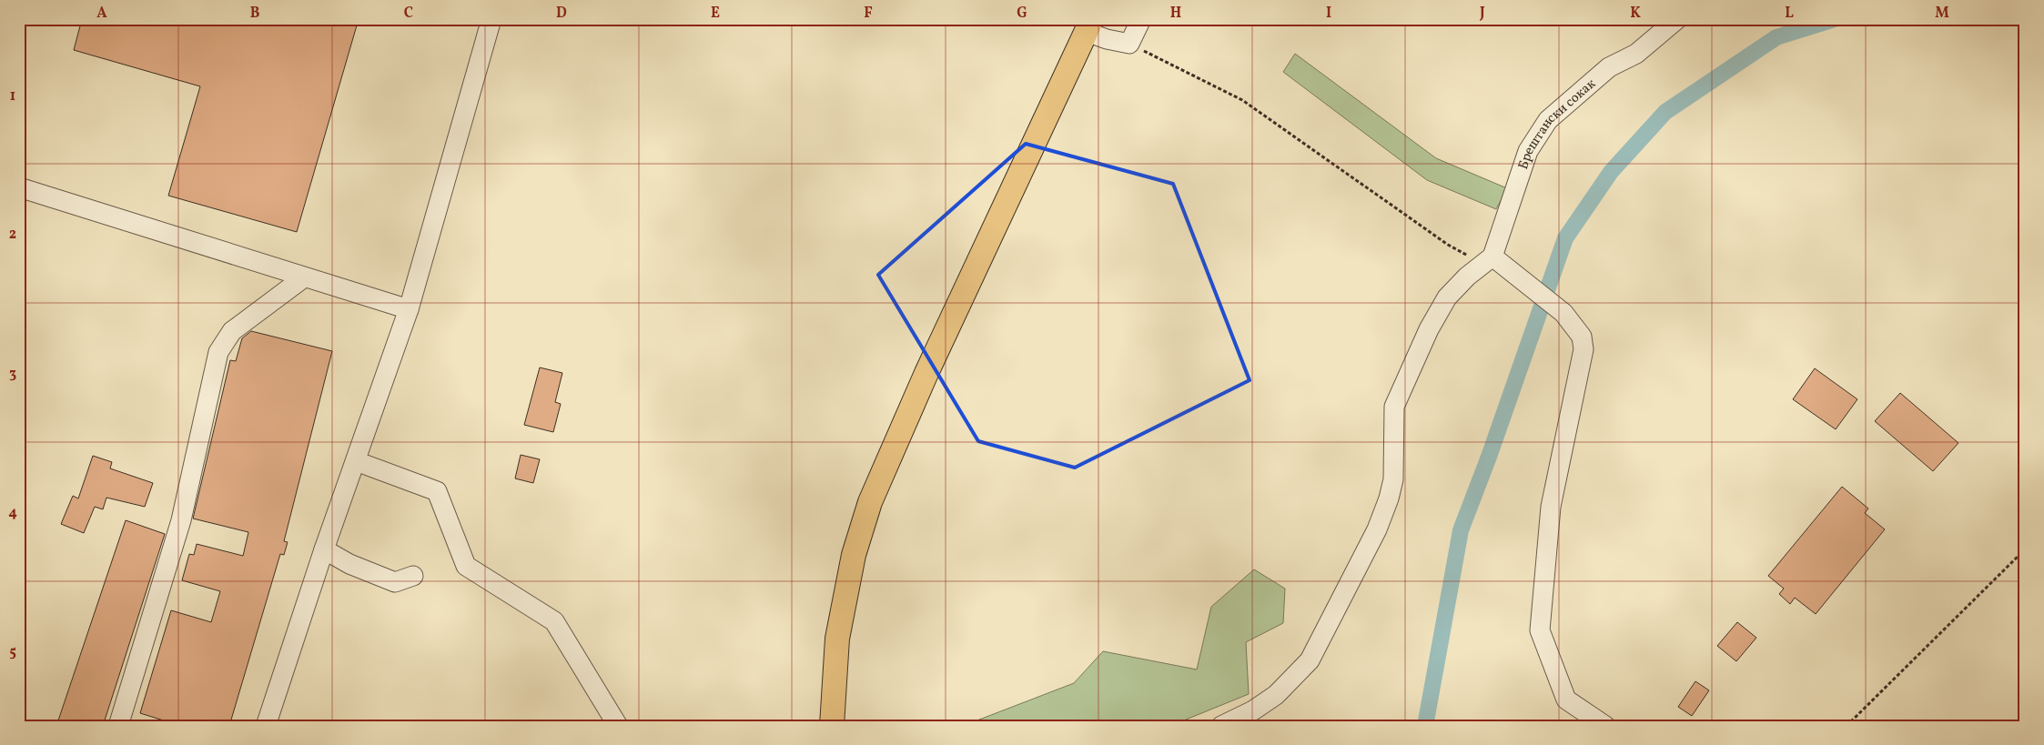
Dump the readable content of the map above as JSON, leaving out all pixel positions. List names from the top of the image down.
{
  "streets": {
    "street": ["Брештански сокак"]
  },
  "grid": {
    "columns": [
      "A",
      "B",
      "C",
      "D",
      "E",
      "F",
      "G",
      "H",
      "I",
      "J",
      "K",
      "L",
      "M"
    ],
    "rows": [
      "1",
      "2",
      "3",
      "4",
      "5"
    ]
  }
}
